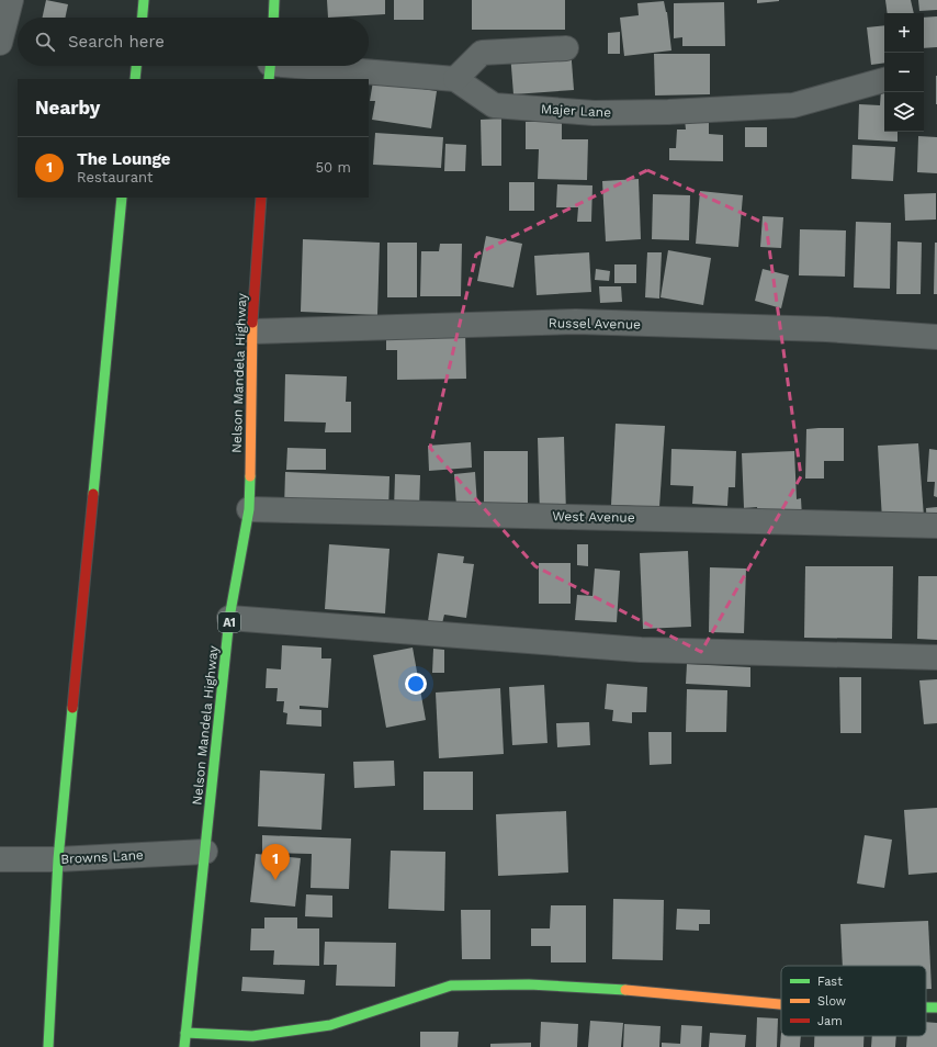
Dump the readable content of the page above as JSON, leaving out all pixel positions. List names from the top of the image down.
{
  "streets": {
    "main road": ["Nelson Mandela Highway", "A1"],
    "street": [
      "Majer Lane",
      "Russel Avenue",
      "West Avenue",
      "Browns Lane"
    ]
  },
  "crossings": [
    ["Russel Avenue", "Nelson Mandela Highway"],
    ["Nelson Mandela Highway", "West Avenue"],
    ["Nelson Mandela Highway", "Browns Lane"]
  ],
  "legend": ["Fast", "Slow", "Jam"],
  "page": {
    "map_buttons": ["+", "−"],
    "search": "Search here",
    "heading": "Nearby",
    "list": [
      {
        "mark": "1",
        "name": "The Lounge",
        "note": "Restaurant",
        "value": "50 m"
      }
    ],
    "pins": "1"
  }
}
